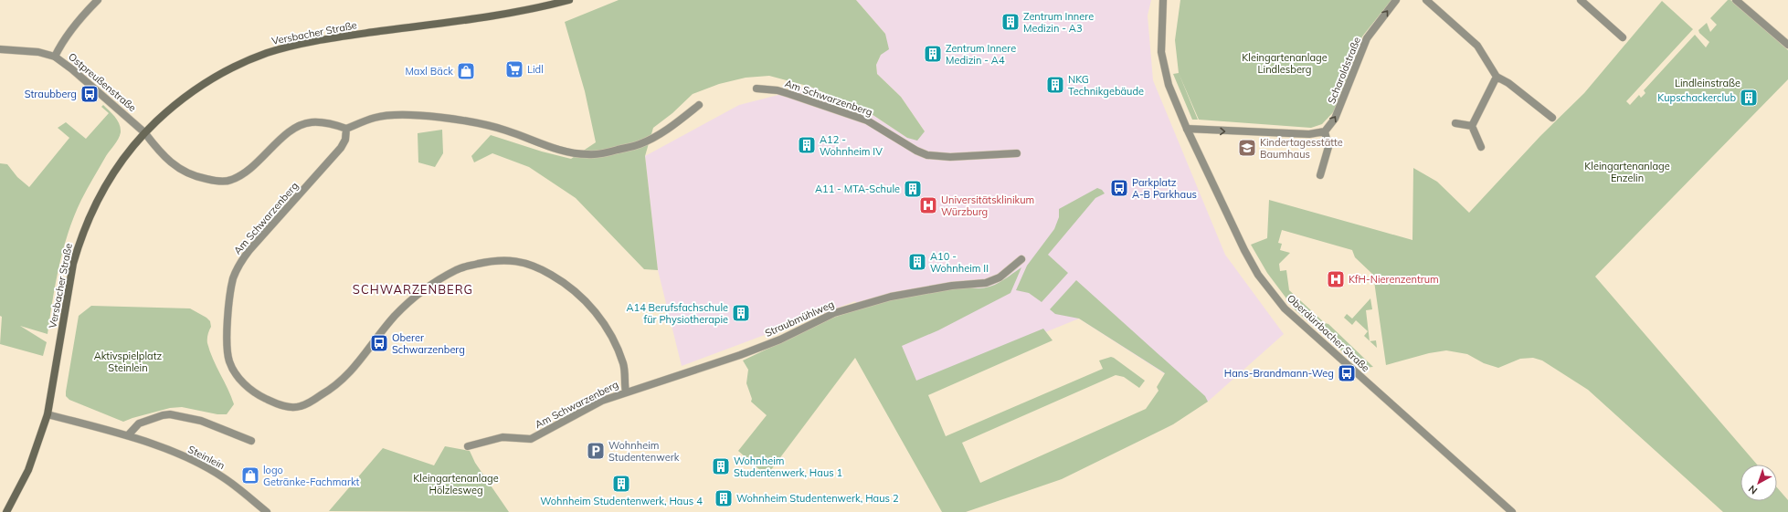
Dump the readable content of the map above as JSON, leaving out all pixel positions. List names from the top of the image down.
{
  "streets": {
    "main road": ["Versbacher Straße"],
    "street": [
      "Scharoldstraße",
      "Ostpreußenstraße",
      "Am Schwarzenberg",
      "Straubmühlweg",
      "Oberdürrbacher Straße",
      "Steinlein"
    ]
  },
  "crossings": [
    ["Versbacher Straße", "Ostpreußenstraße"],
    ["Versbacher Straße", "Steinlein"],
    ["Am Schwarzenberg", "Straubmühlweg"]
  ],
  "one_way": ["Scharoldstraße"],
  "districts": ["SCHWARZENBERG"],
  "parks": [
    "Kleingartenanlage Lindlesberg",
    "Lindleinstraße",
    "Kleingartenanlage Enzelin",
    "Aktivspielplatz Steinlein",
    "Kleingartenanlage Hölzlesweg"
  ],
  "places": {
    "building": [
      "Zentrum Innere Medizin - A3",
      "Zentrum Innere Medizin - A4",
      "NKG Technikgebäude",
      "Kupschackerclub",
      "A12 - Wohnheim IV",
      "A11 - MTA-Schule",
      "A10 - Wohnheim II",
      "A14 Berufsfachschule für Physiotherapie",
      "Wohnheim Studentenwerk, Haus 1",
      "Wohnheim Studentenwerk, Haus 4",
      "Wohnheim Studentenwerk, Haus 2"
    ],
    "supermarket": ["Lidl"],
    "shop": ["Maxl Bäck", "logo Getränke-Fachmarkt"],
    "bus stop": [
      "Straubberg",
      "Parkplatz A-B Parkhaus",
      "Oberer Schwarzenberg",
      "Hans-Brandmann-Weg"
    ],
    "school or university": ["Kindertagesstätte Baumhaus"],
    "hospital": ["Universitätsklinikum Würzburg", "KfH-Nierenzentrum"],
    "parking": ["Wohnheim Studentenwerk"]
  },
  "north": "bottom left"
}
